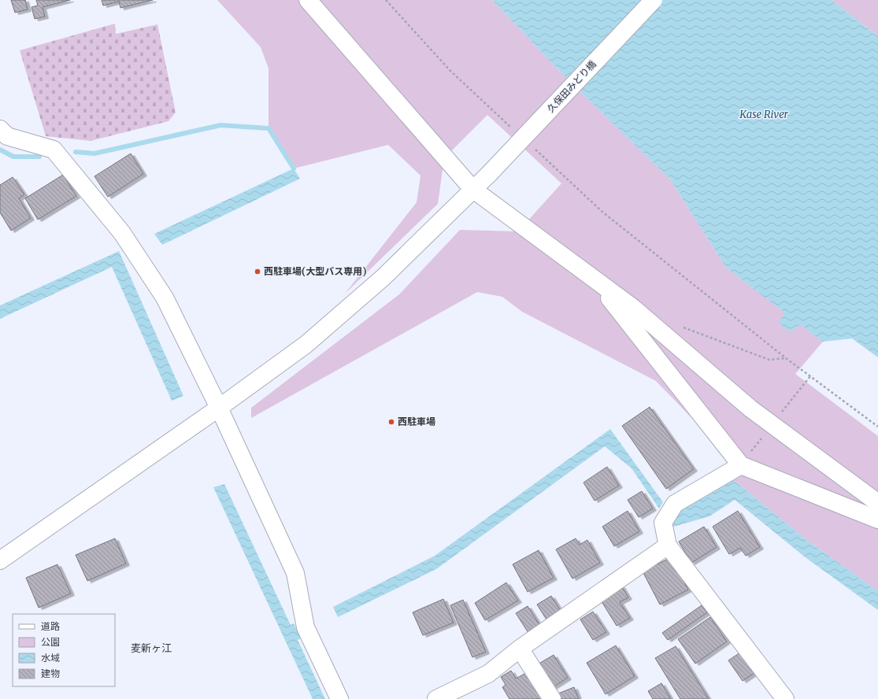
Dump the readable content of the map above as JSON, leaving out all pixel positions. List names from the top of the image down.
{
  "streets": {
    "street": ["久保田みどり橋"]
  },
  "districts": ["麦新ヶ江"],
  "water": ["Kase River"],
  "places": ["西駐車場(大型バス専用)", "西駐車場"],
  "legend": [
    "道路",
    "公園",
    "水域",
    "建物"
  ]
}
